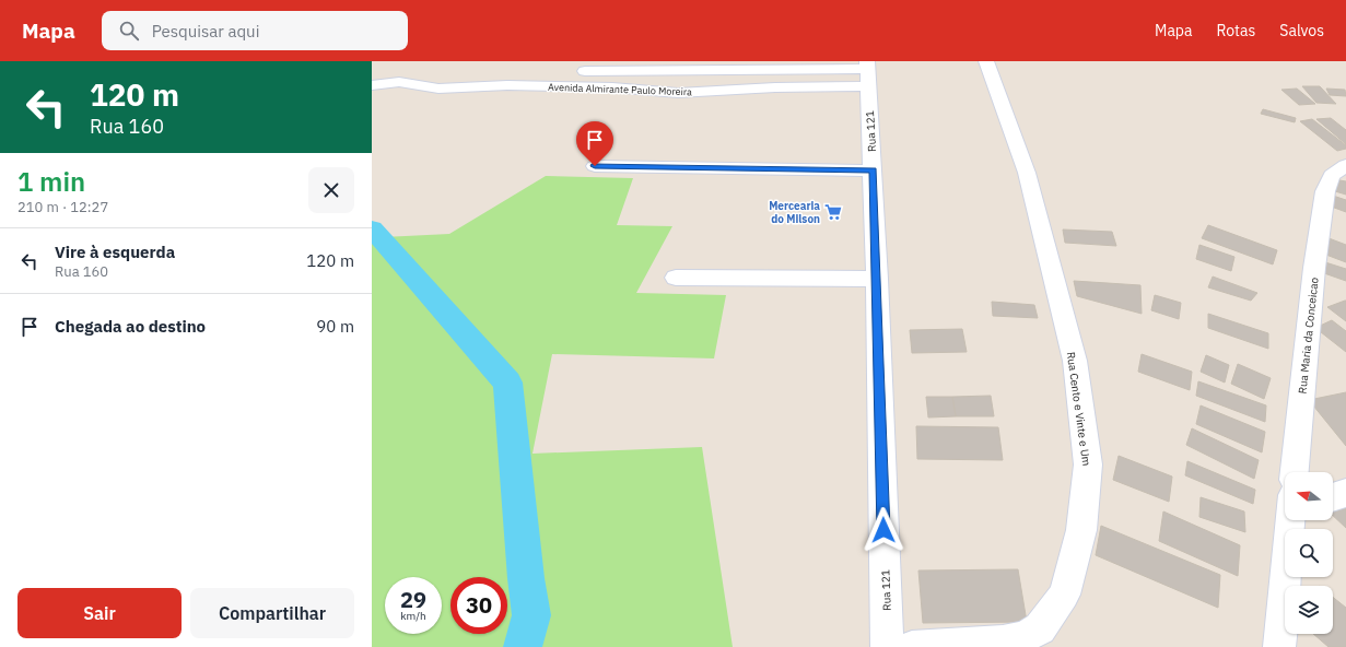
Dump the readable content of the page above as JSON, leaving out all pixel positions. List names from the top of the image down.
{
  "streets": {
    "street": [
      "Avenida Almirante Paulo Moreira",
      "Rua 121",
      "Rua Maria da Conceicao",
      "Rua Cento e Vinte e Um"
    ]
  },
  "crossings": [
    ["Avenida Almirante Paulo Moreira", "Rua 121"]
  ],
  "places": {
    "supermarket": ["Mercearia do Milson"]
  },
  "north": "left",
  "page": {
    "header": "Mapa",
    "search": "Pesquisar aqui",
    "nav": ["Mapa", "Rotas", "Salvos"],
    "turn": ["120 m", "Rua 160"],
    "heading": ["1 min", "210 m · 12:27"],
    "list": [
      {
        "name": "Vire à esquerda",
        "note": "Rua 160",
        "value": "120 m"
      },
      {
        "name": "Chegada ao destino",
        "value": "90 m"
      }
    ],
    "speed": "29 km/h",
    "limit": "30",
    "buttons": ["Sair", "Compartilhar"]
  }
}
